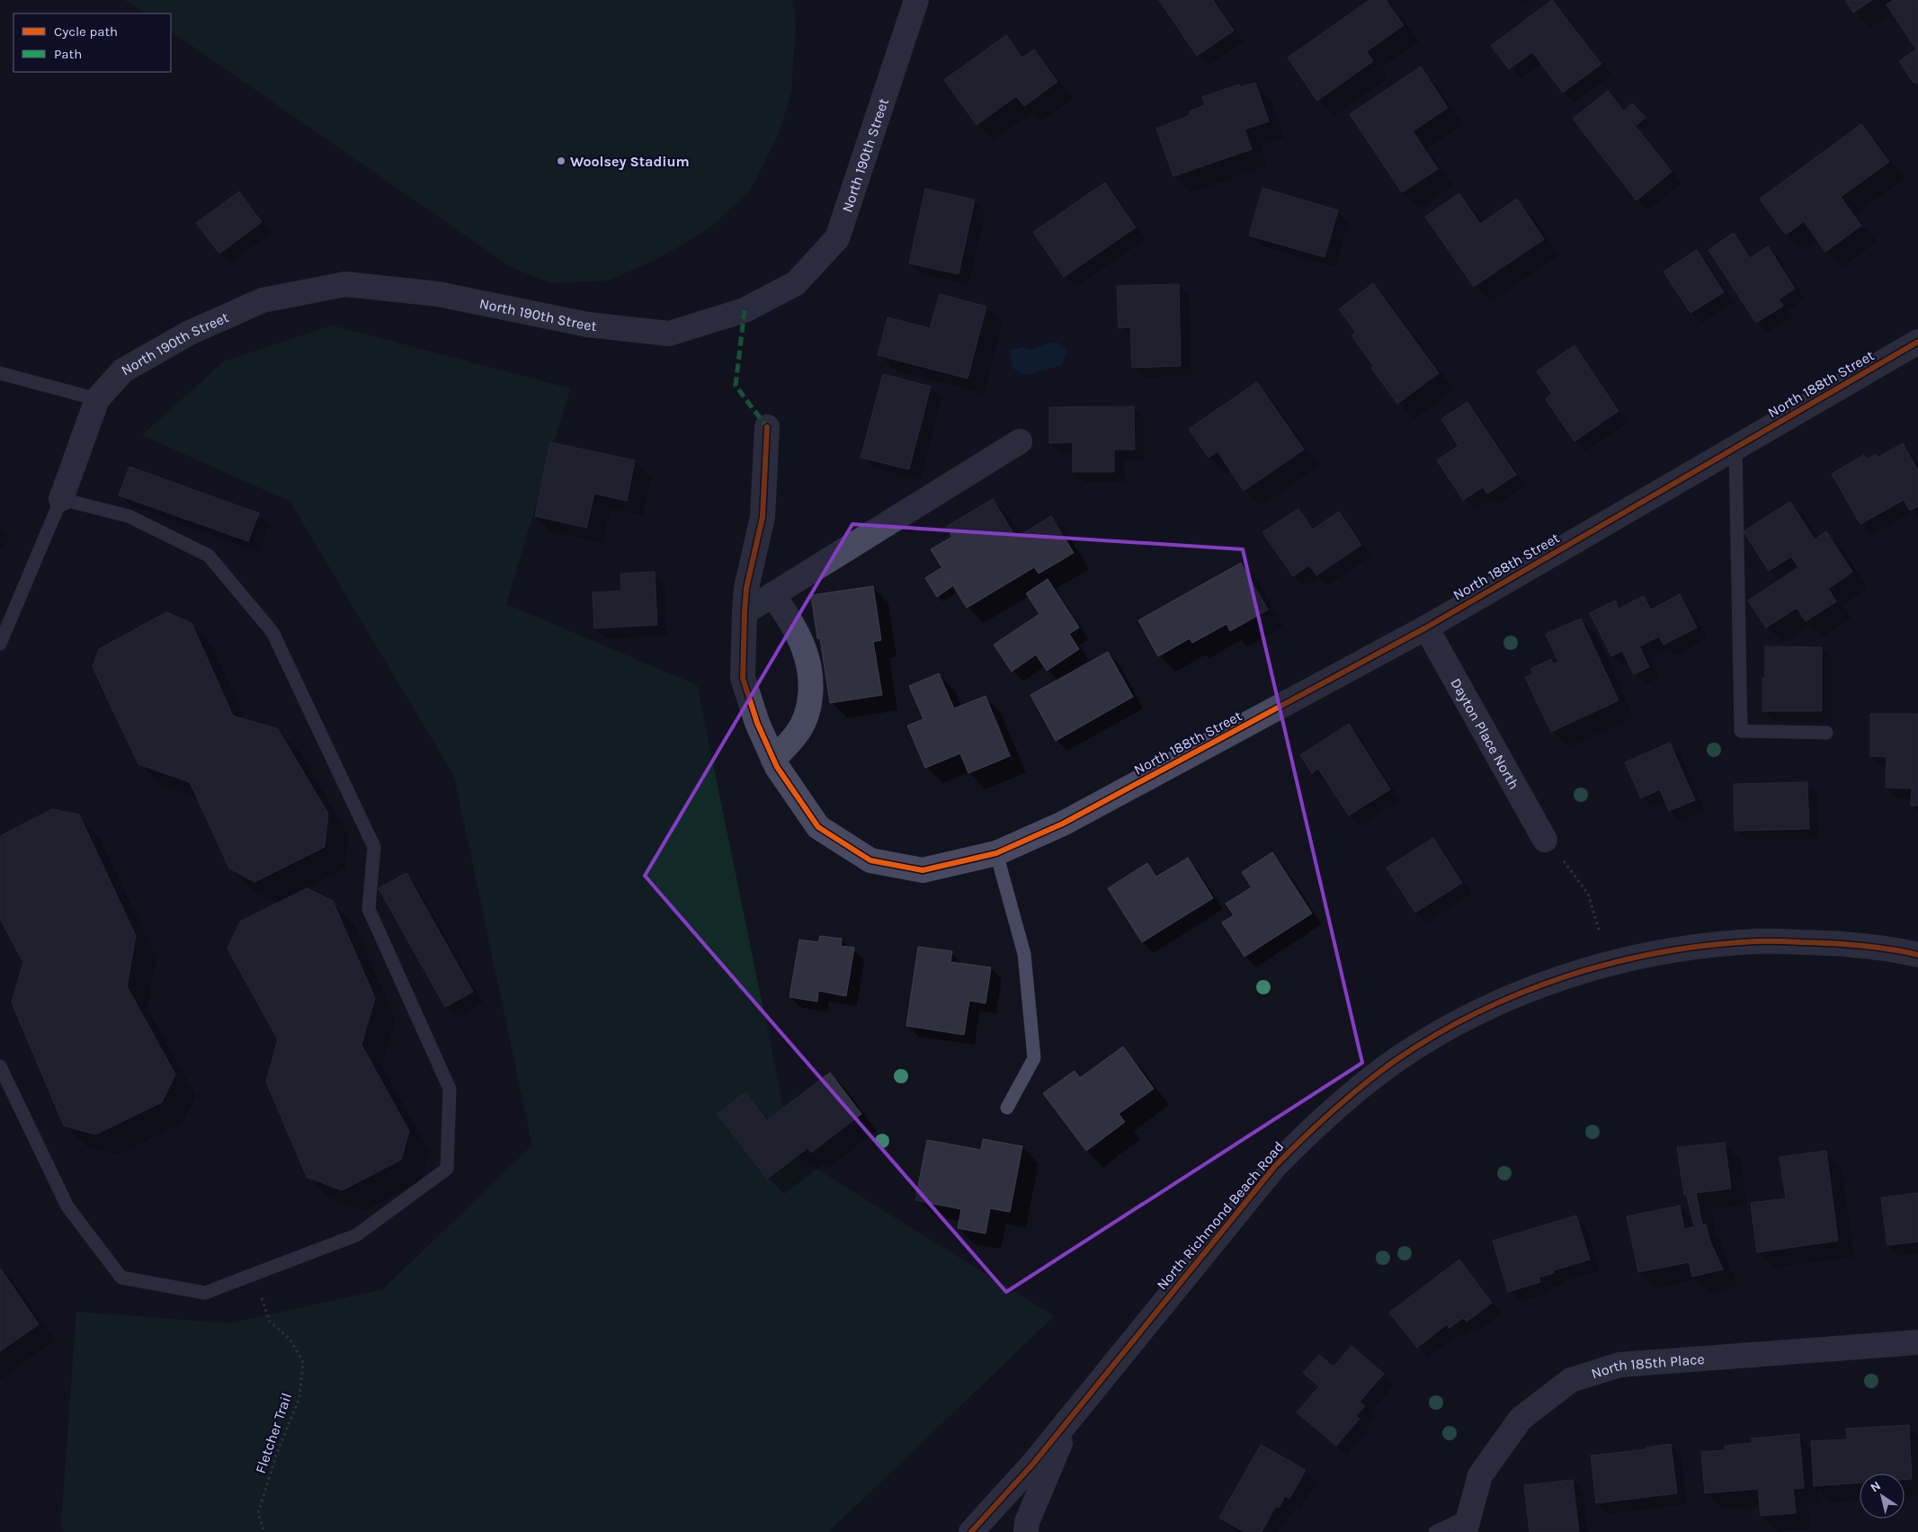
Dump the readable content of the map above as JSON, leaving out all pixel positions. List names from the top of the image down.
{
  "streets": {
    "main road": ["North Richmond Beach Road"],
    "street": [
      "North 190th Street",
      "North 188th Street",
      "Dayton Place North",
      "North 185th Place"
    ],
    "path": ["Fletcher Trail"]
  },
  "crossings": [
    ["North 188th Street", "Dayton Place North"]
  ],
  "places": ["Woolsey Stadium"],
  "legend": ["Cycle path", "Path"],
  "north": "top left"
}
